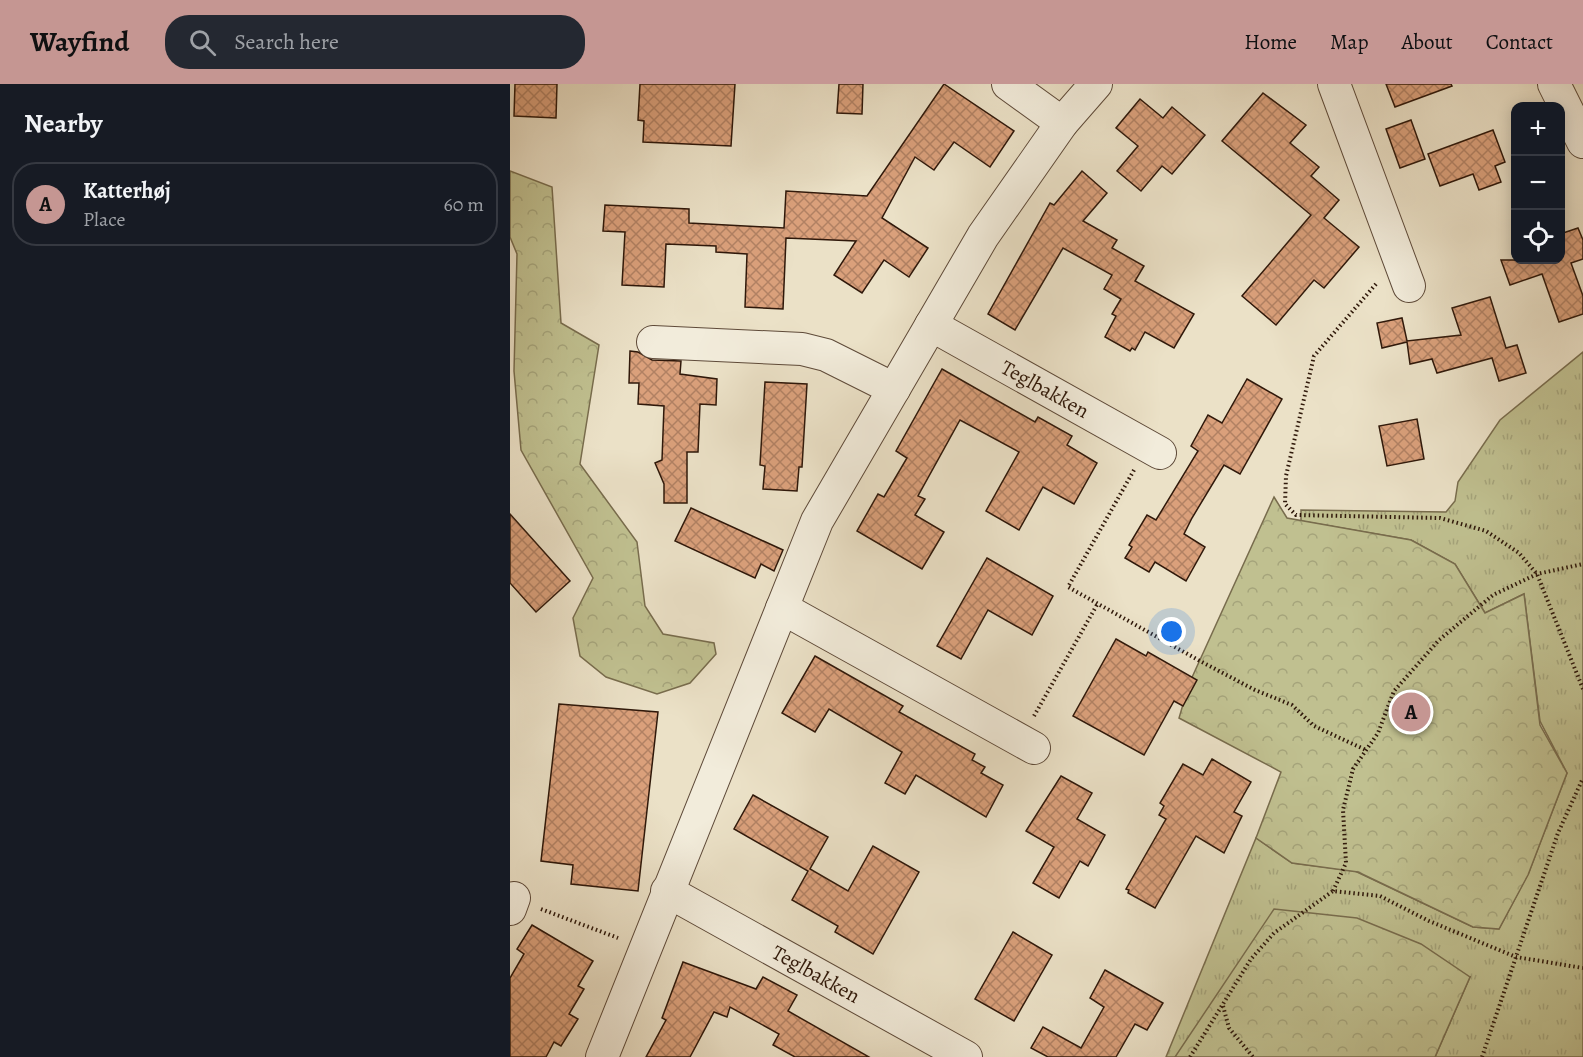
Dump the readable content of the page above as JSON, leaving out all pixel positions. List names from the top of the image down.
{
  "streets": {
    "street": ["Teglbakken"]
  },
  "page": {
    "header": "Wayfind",
    "search": "Search here",
    "nav": [
      "Home",
      "Map",
      "About",
      "Contact"
    ],
    "heading": "Nearby",
    "map_buttons": ["+", "−"],
    "list": [
      {
        "mark": "A",
        "name": "Katterhøj",
        "note": "Place",
        "value": "60 m"
      }
    ],
    "pins": "A"
  }
}
